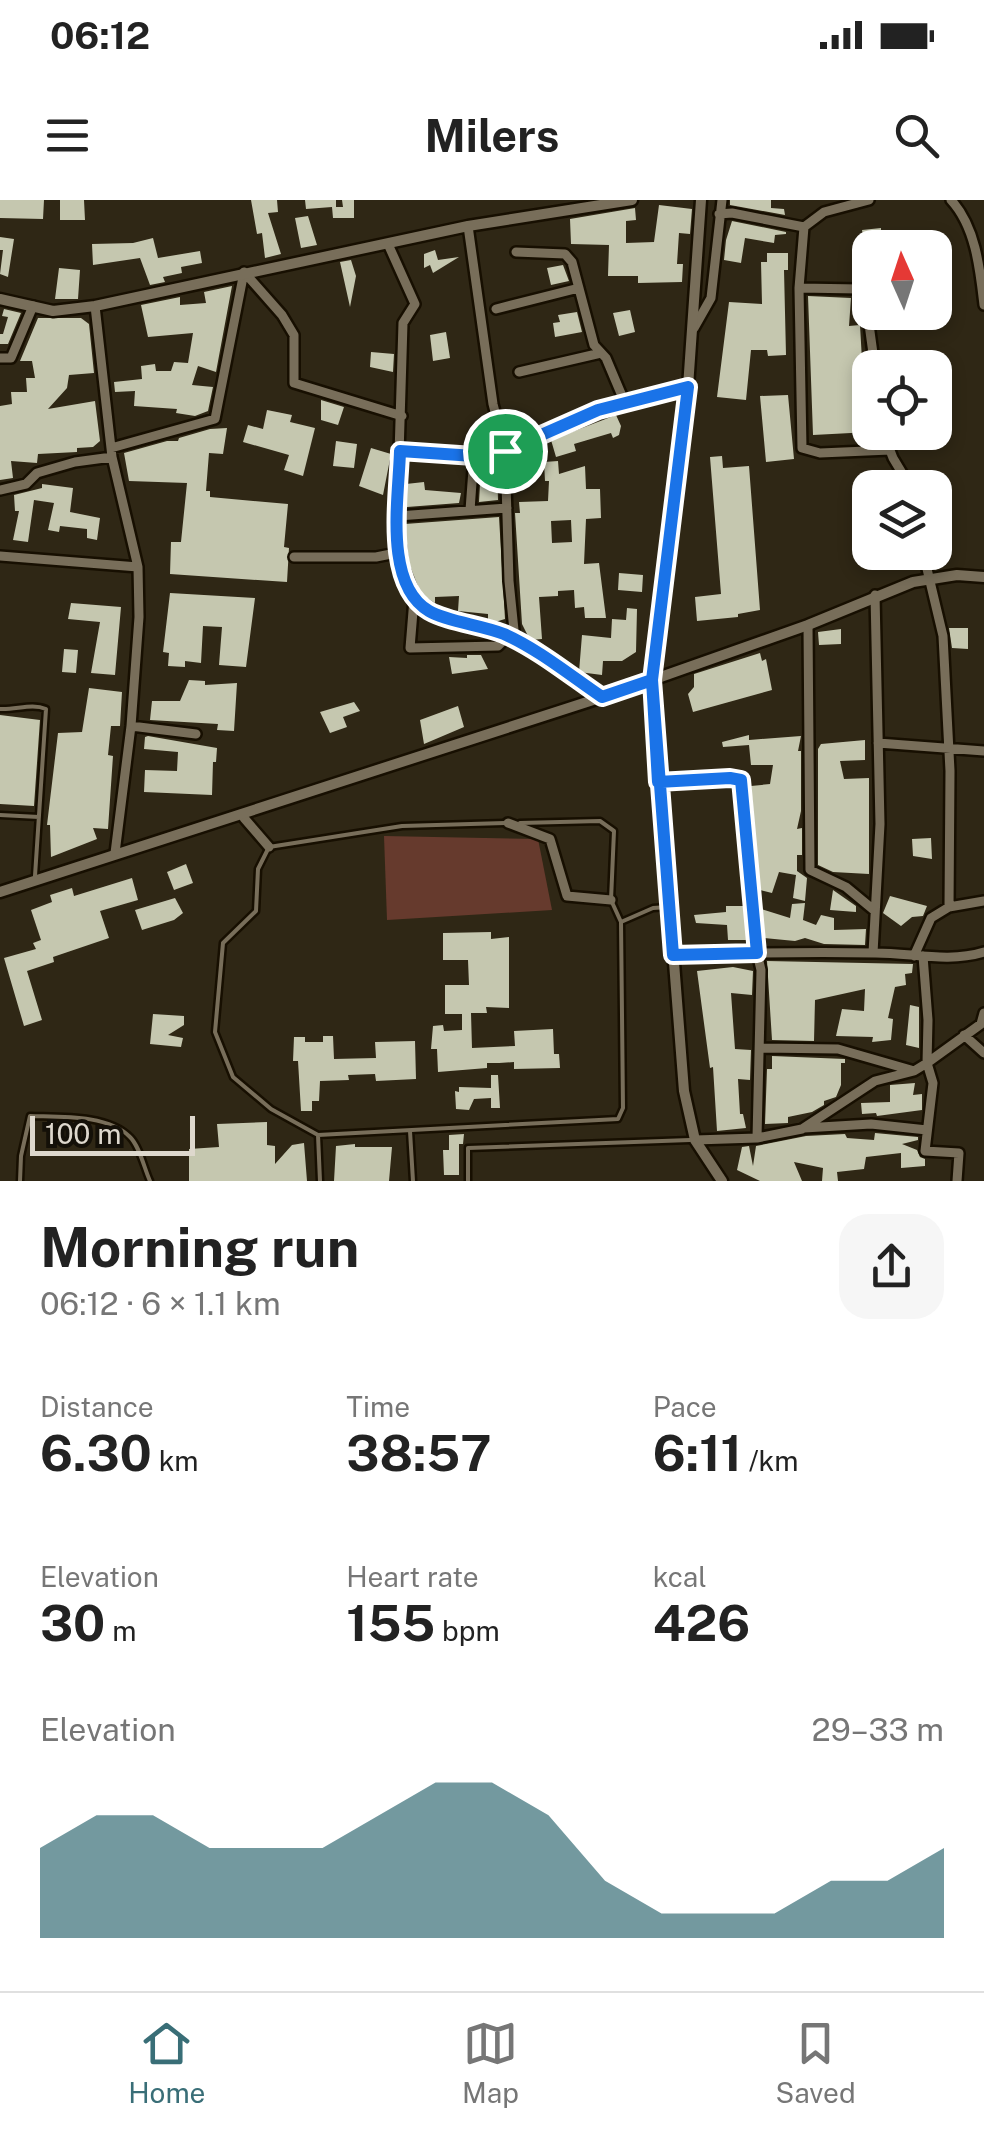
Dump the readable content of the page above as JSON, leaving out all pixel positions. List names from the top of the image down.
{
  "scale_bar": "100 m",
  "north": "top",
  "page": {
    "status": "06:12",
    "header": "Milers",
    "scale": "100 m",
    "heading": ["Morning run", "06:12 · 6 × 1.1 km"],
    "stats": [
      ["Distance", "6.30 km"],
      ["Time", "38:57"],
      ["Pace", "6:11 /km"],
      ["Elevation", "30 m"],
      ["Heart rate", "155 bpm"],
      ["kcal", "426"]
    ],
    "chart": ["Elevation", "29–33 m"],
    "tabs": ["Home", "Map", "Saved"]
  }
}
